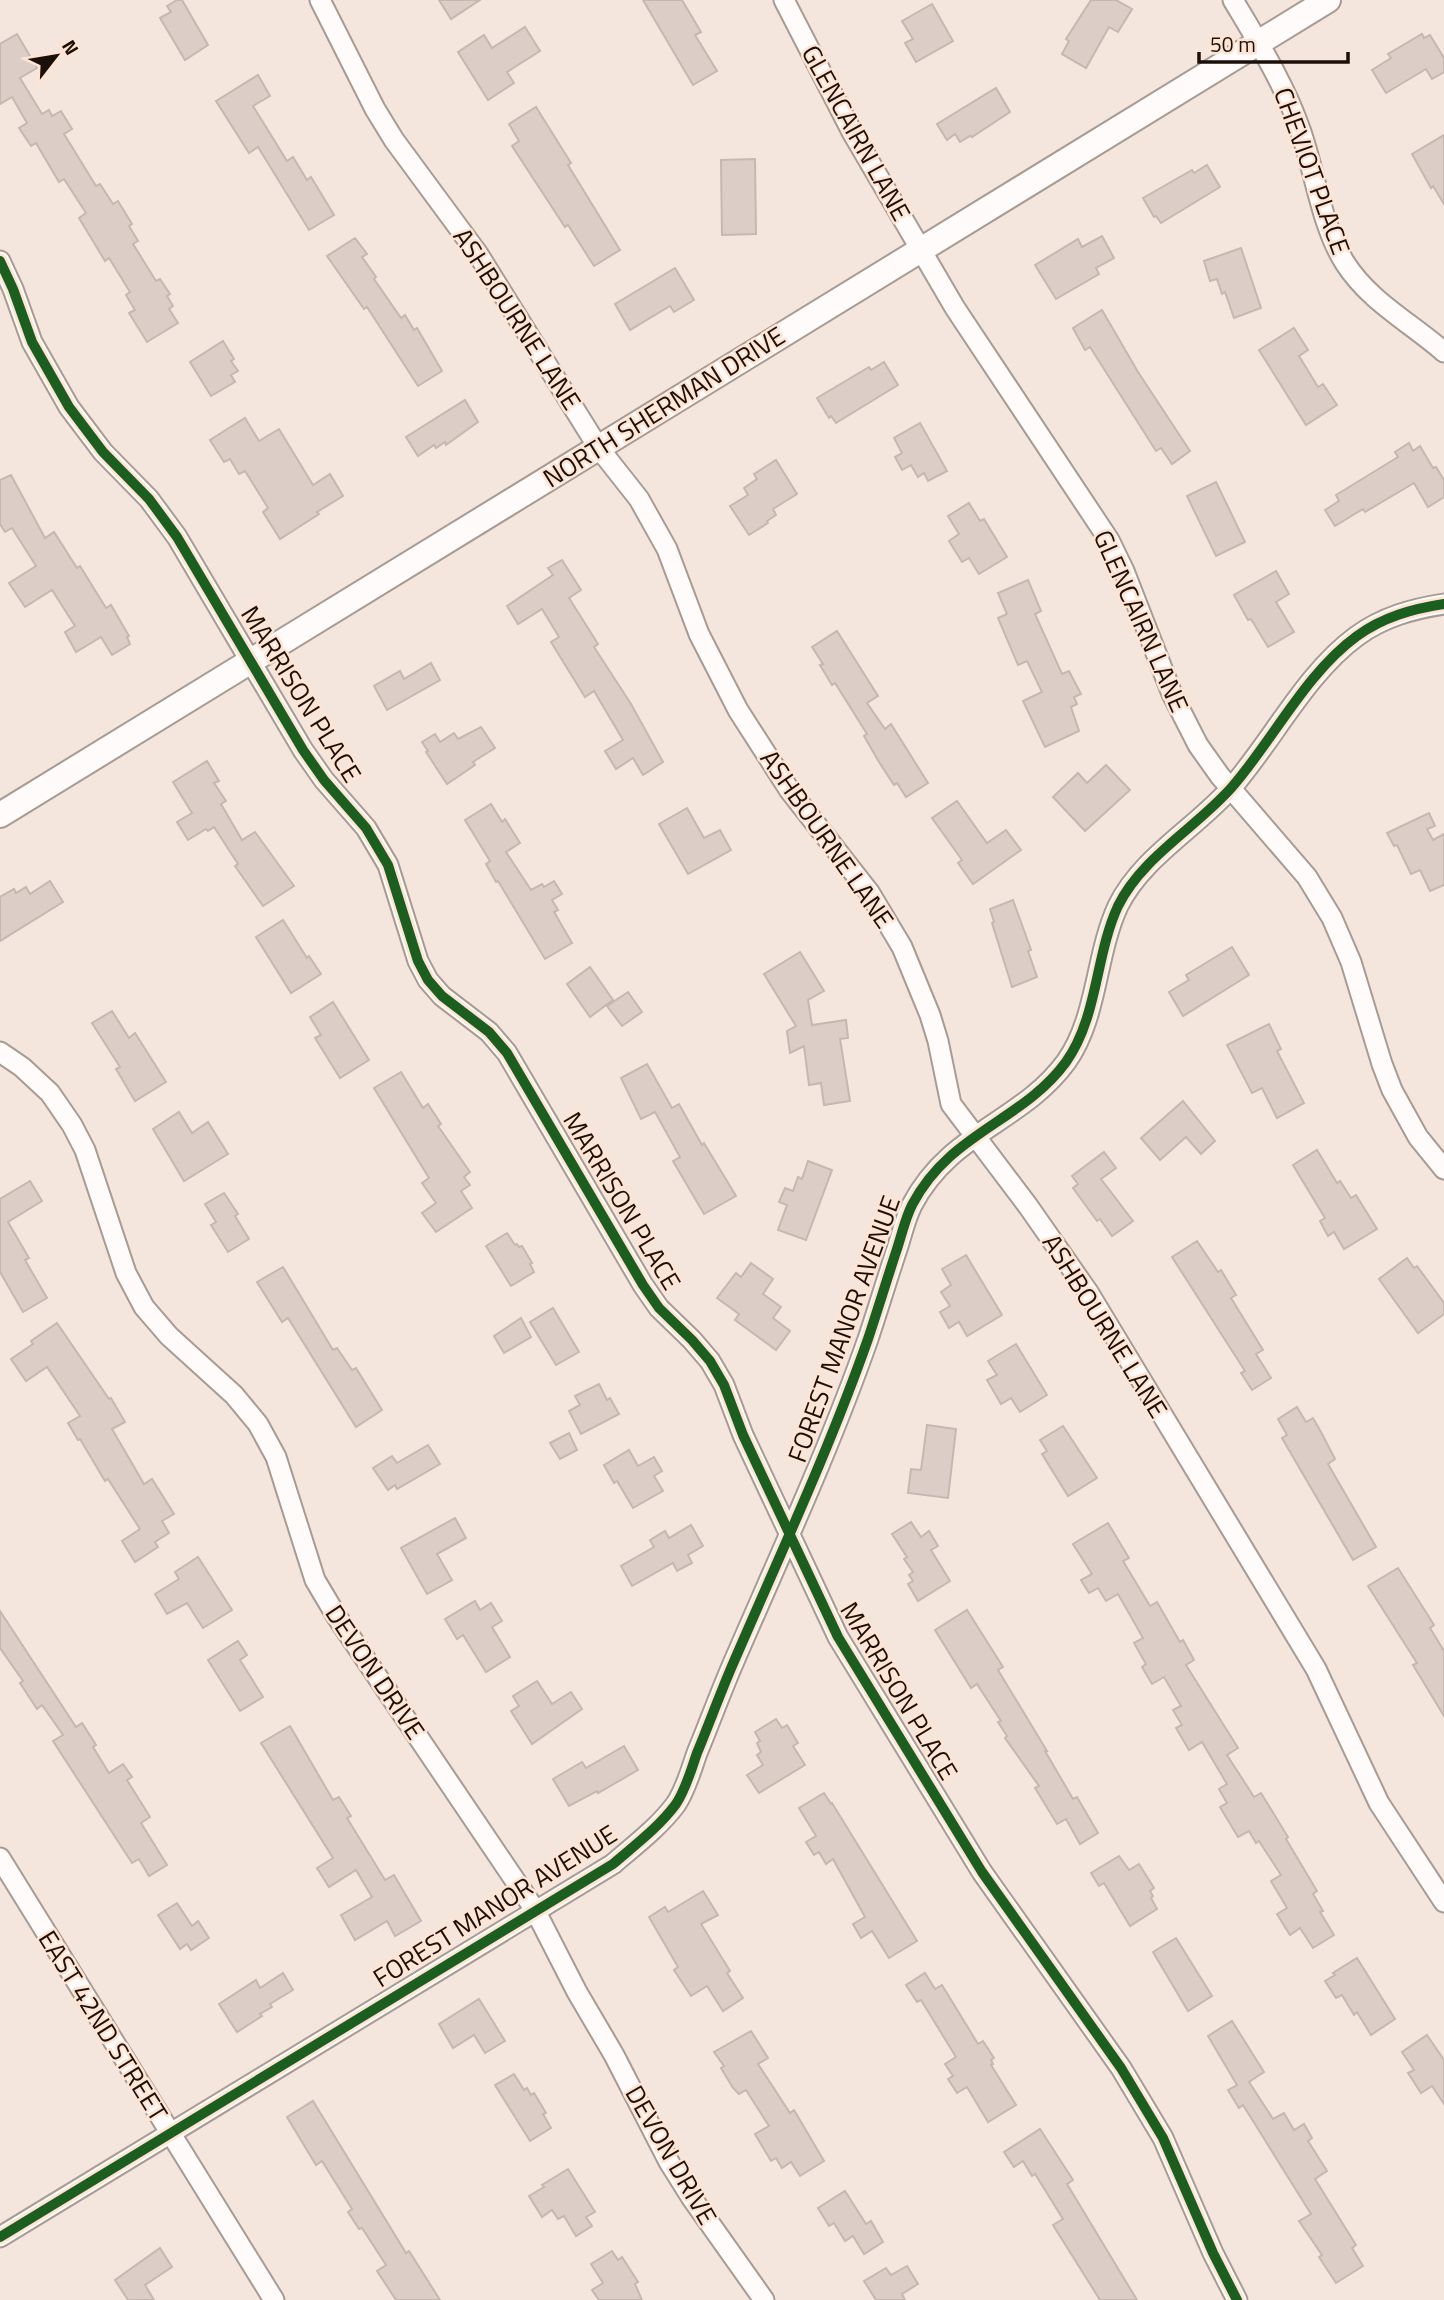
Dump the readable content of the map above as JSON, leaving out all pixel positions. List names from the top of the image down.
{
  "streets": {
    "main road": ["NORTH SHERMAN DRIVE"],
    "street": [
      "GLENCAIRN LANE",
      "CHEVIOT PLACE",
      "ASHBOURNE LANE",
      "MARRISON PLACE",
      "FOREST MANOR AVENUE",
      "DEVON DRIVE",
      "EAST 42ND STREET"
    ]
  },
  "crossings": [
    ["GLENCAIRN LANE", "NORTH SHERMAN DRIVE"],
    ["GLENCAIRN LANE", "FOREST MANOR AVENUE"],
    ["CHEVIOT PLACE", "NORTH SHERMAN DRIVE"],
    ["ASHBOURNE LANE", "NORTH SHERMAN DRIVE"],
    ["ASHBOURNE LANE", "FOREST MANOR AVENUE"],
    ["NORTH SHERMAN DRIVE", "MARRISON PLACE"],
    ["MARRISON PLACE", "FOREST MANOR AVENUE"],
    ["FOREST MANOR AVENUE", "DEVON DRIVE"],
    ["FOREST MANOR AVENUE", "EAST 42ND STREET"]
  ],
  "scale_bar": "50 m",
  "north": "top right"
}
